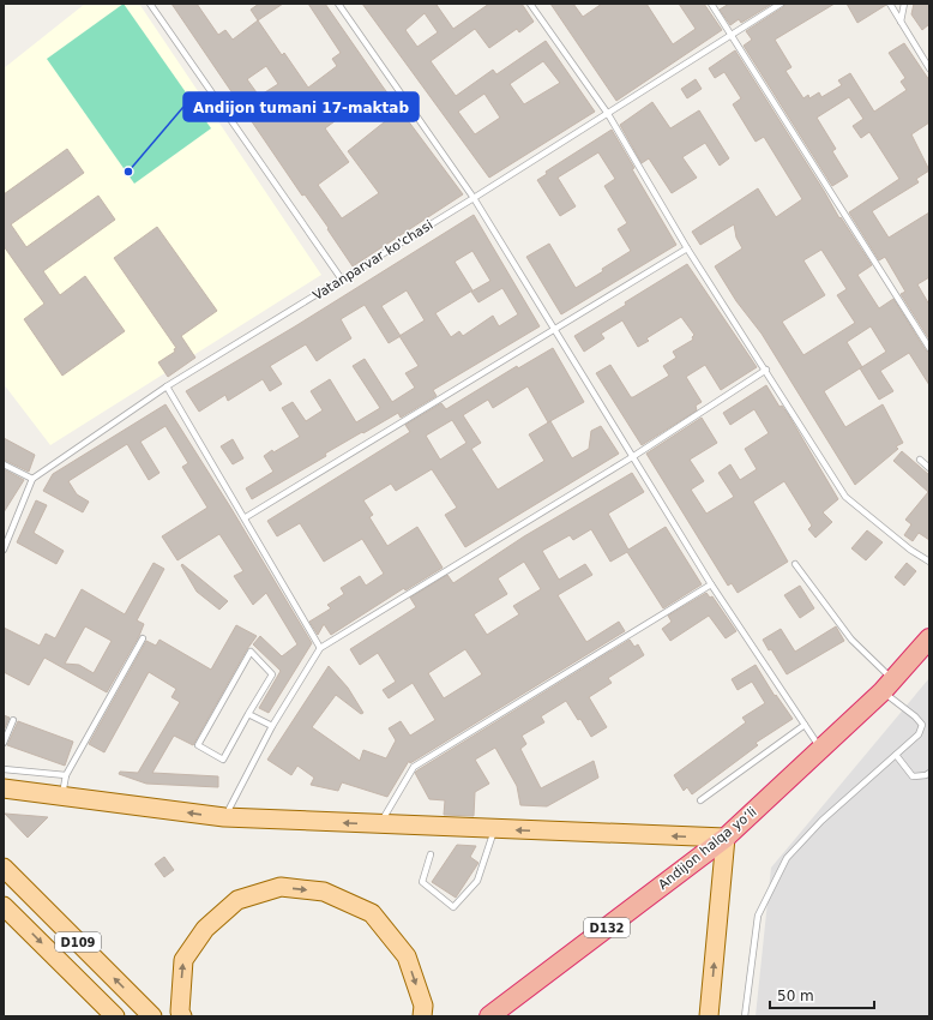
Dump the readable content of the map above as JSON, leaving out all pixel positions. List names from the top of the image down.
{
  "streets": {
    "highway": ["Andijon halqa yo‘li", "D132"],
    "main road": ["D109"],
    "lane": ["Vatanparvar ko'chasi"]
  },
  "places": ["Andijon tumani 17-maktab"],
  "scale_bar": "50 m"
}
